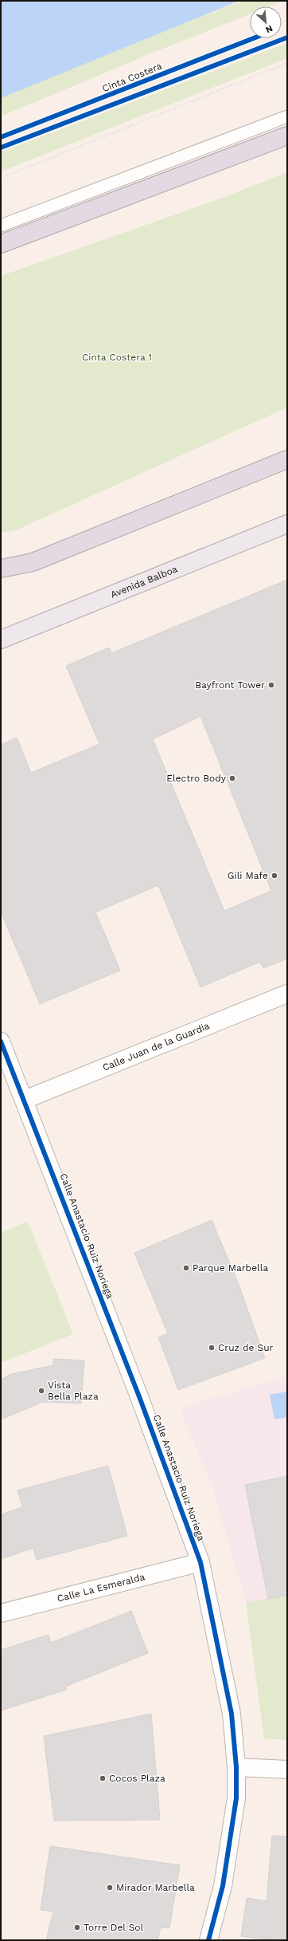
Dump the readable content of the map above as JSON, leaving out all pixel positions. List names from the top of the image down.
{
  "streets": {
    "main road": ["Avenida Balboa"],
    "street": ["Calle Juan de la Guardia", "Calle Anastacio Ruiz Noriega", "Calle La Esmeralda"],
    "cycle path": ["Cinta Costera"]
  },
  "crossings": [
    ["Calle Juan de la Guardia", "Calle Anastacio Ruiz Noriega"],
    ["Calle Anastacio Ruiz Noriega", "Calle La Esmeralda"]
  ],
  "parks": ["Cinta Costera 1"],
  "places": [
    "Bayfront Tower",
    "Electro Body",
    "Gili Mafe",
    "Parque Marbella",
    "Cruz de Sur",
    "Vista Bella Plaza",
    "Cocos Plaza",
    "Mirador Marbella",
    "Torre Del Sol"
  ],
  "north": "bottom right"
}
